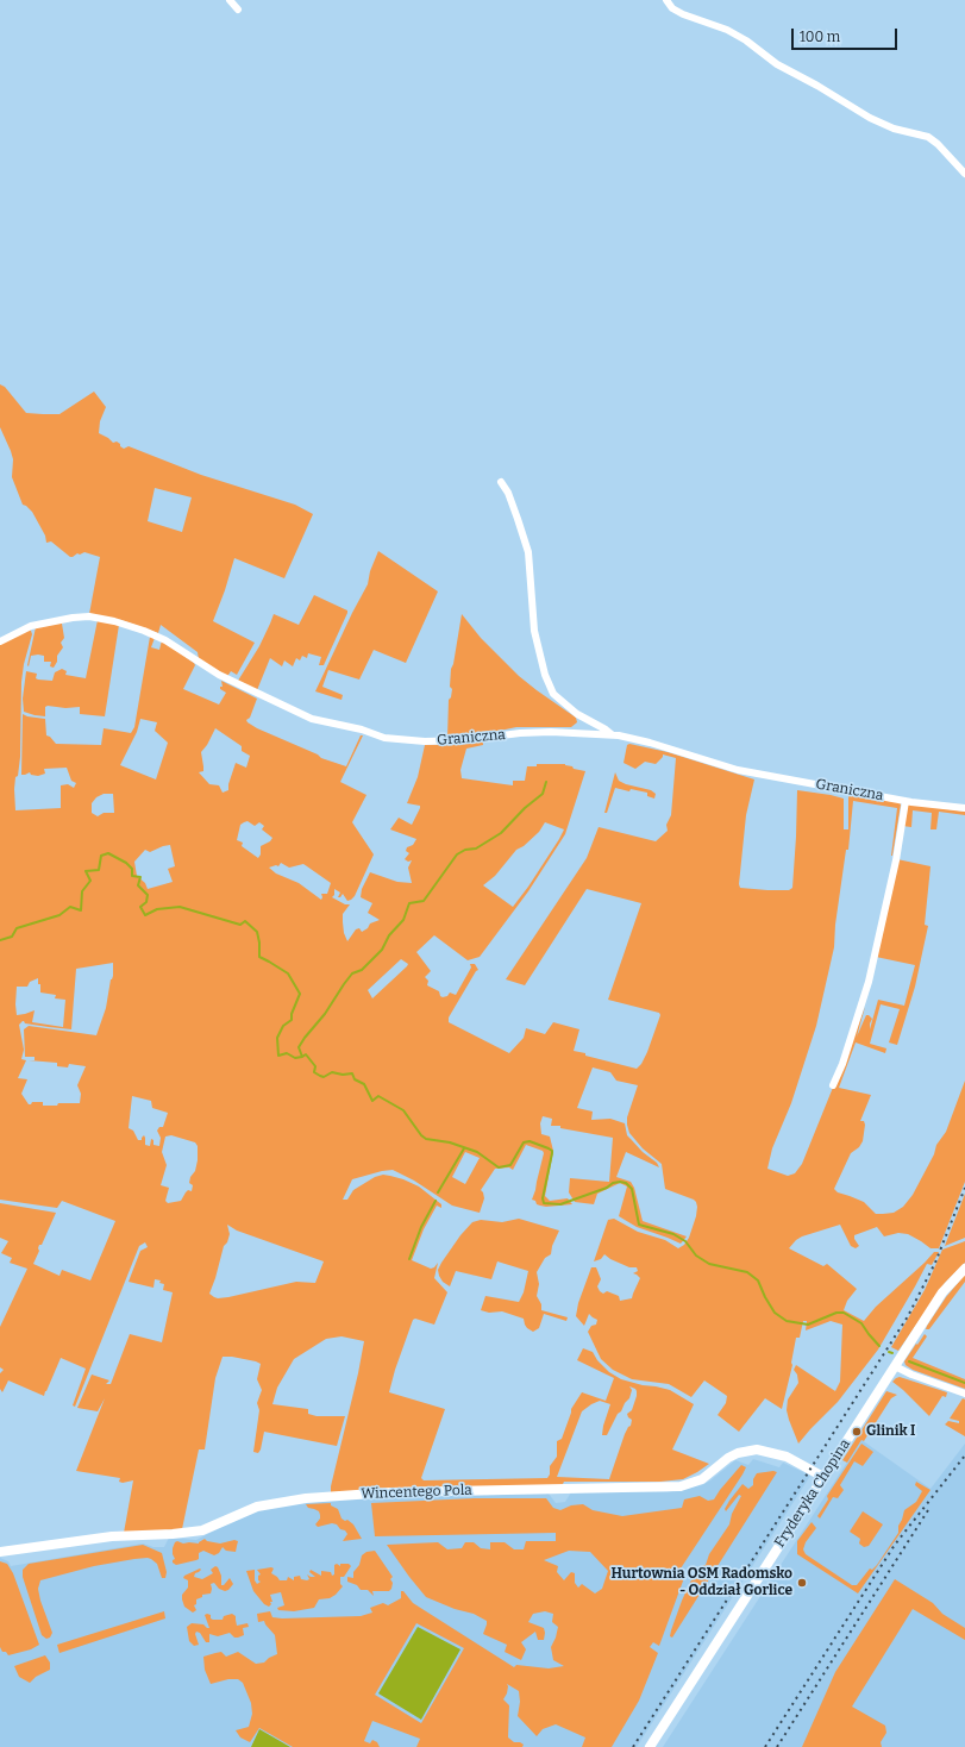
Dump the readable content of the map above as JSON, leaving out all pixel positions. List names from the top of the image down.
{
  "streets": {
    "street": ["Graniczna", "Wincentego Pola", "Fryderyka Chopina"]
  },
  "crossings": [
    ["Wincentego Pola", "Fryderyka Chopina"]
  ],
  "places": ["Glinik I", "Hurtownia OSM Radomsko - Oddział Gorlice"],
  "scale_bar": "100 m"
}
